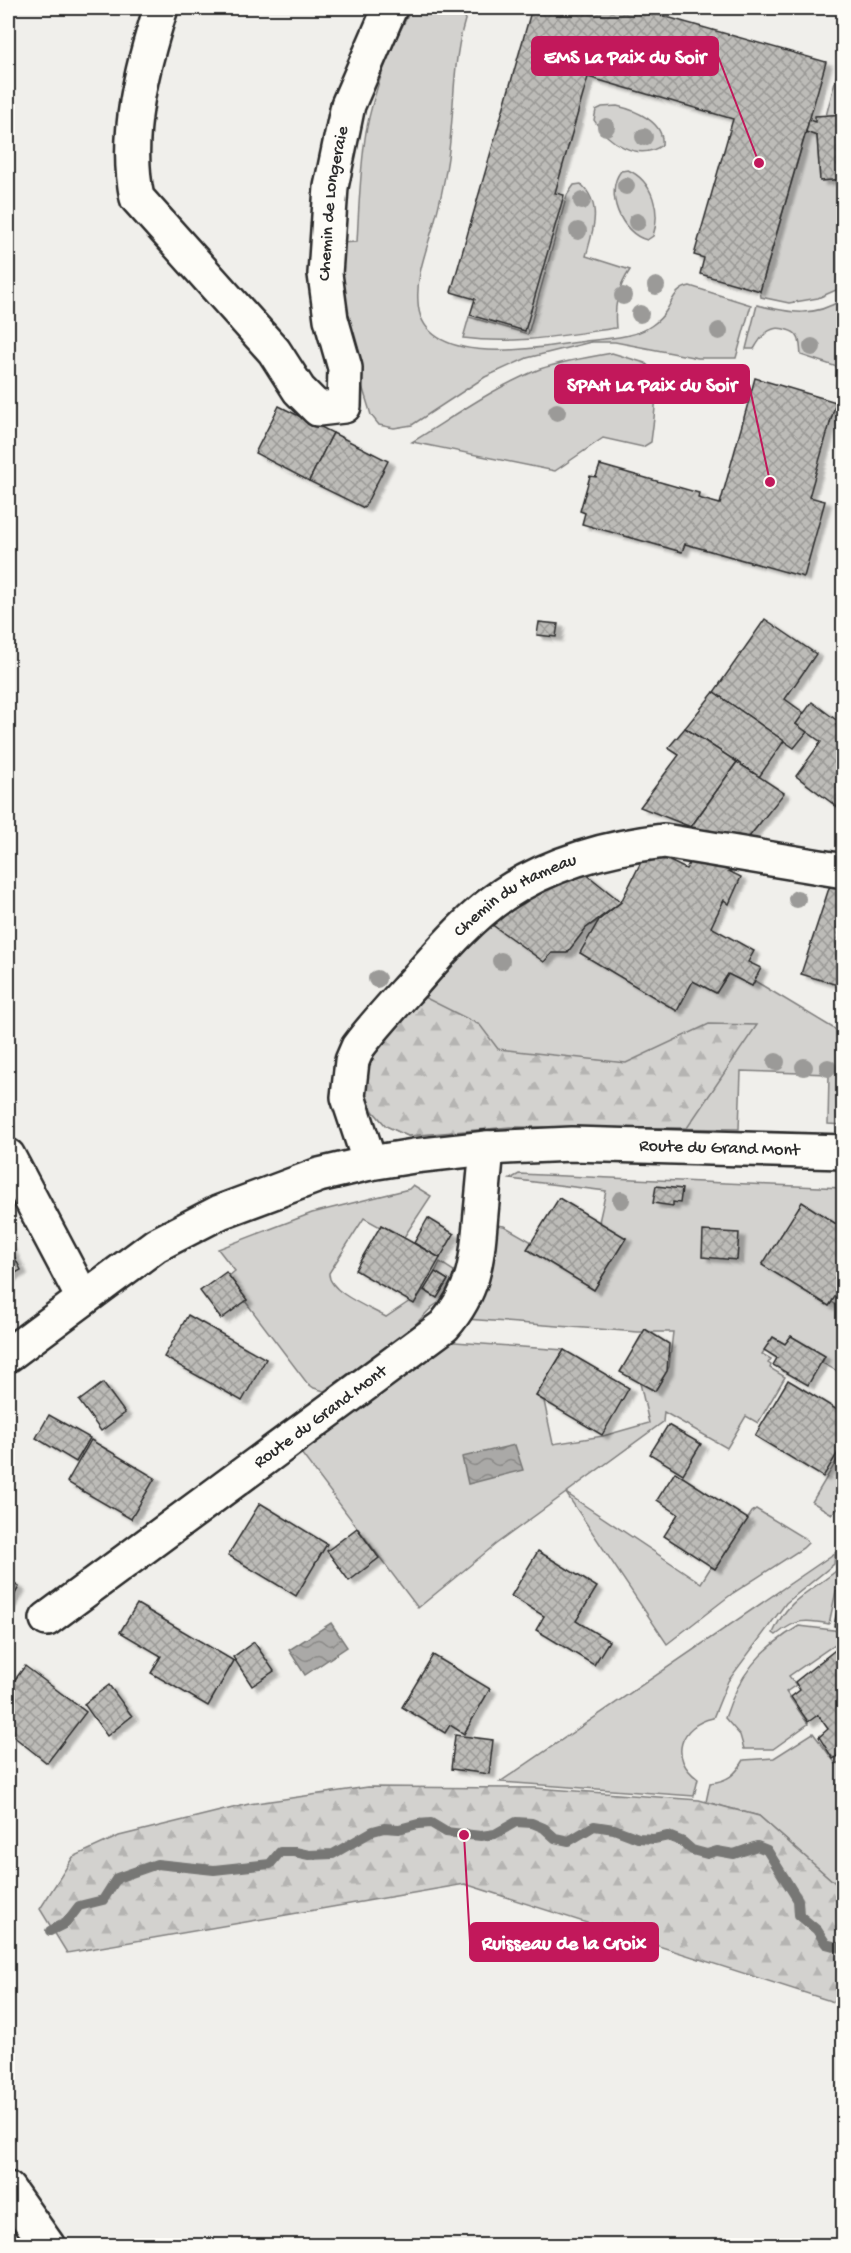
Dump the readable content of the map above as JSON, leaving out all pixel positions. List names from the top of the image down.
{
  "streets": {
    "street": ["Chemin de Longeraie", "Chemin du Hameau", "Route du Grand Mont"]
  },
  "crossings": [
    ["Chemin du Hameau", "Route du Grand Mont"]
  ],
  "places": ["EMS La Paix du Soir", "SPAH La Paix du Soir", "Ruisseau de la Croix"]
}
